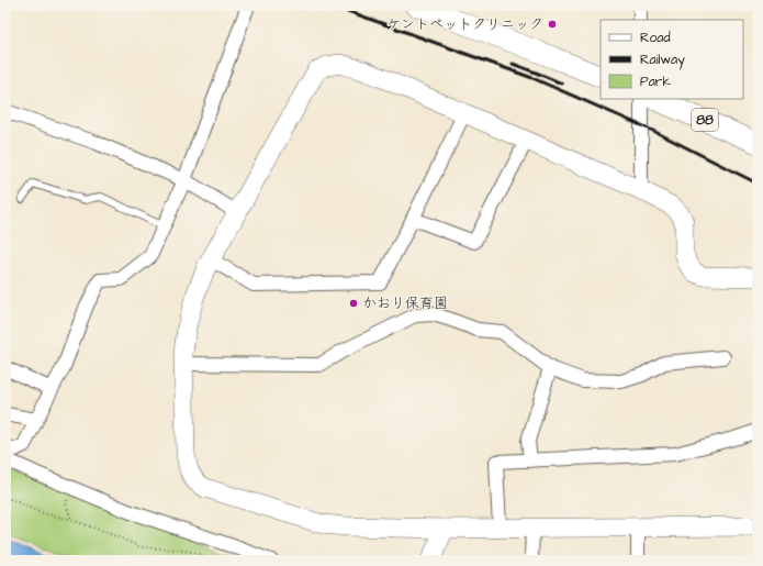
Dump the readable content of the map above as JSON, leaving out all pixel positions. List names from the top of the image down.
{
  "streets": {
    "main road": ["88"]
  },
  "places": ["ケントペットクリニック", "かおり保育園"],
  "legend": ["Road", "Railway", "Park"]
}
